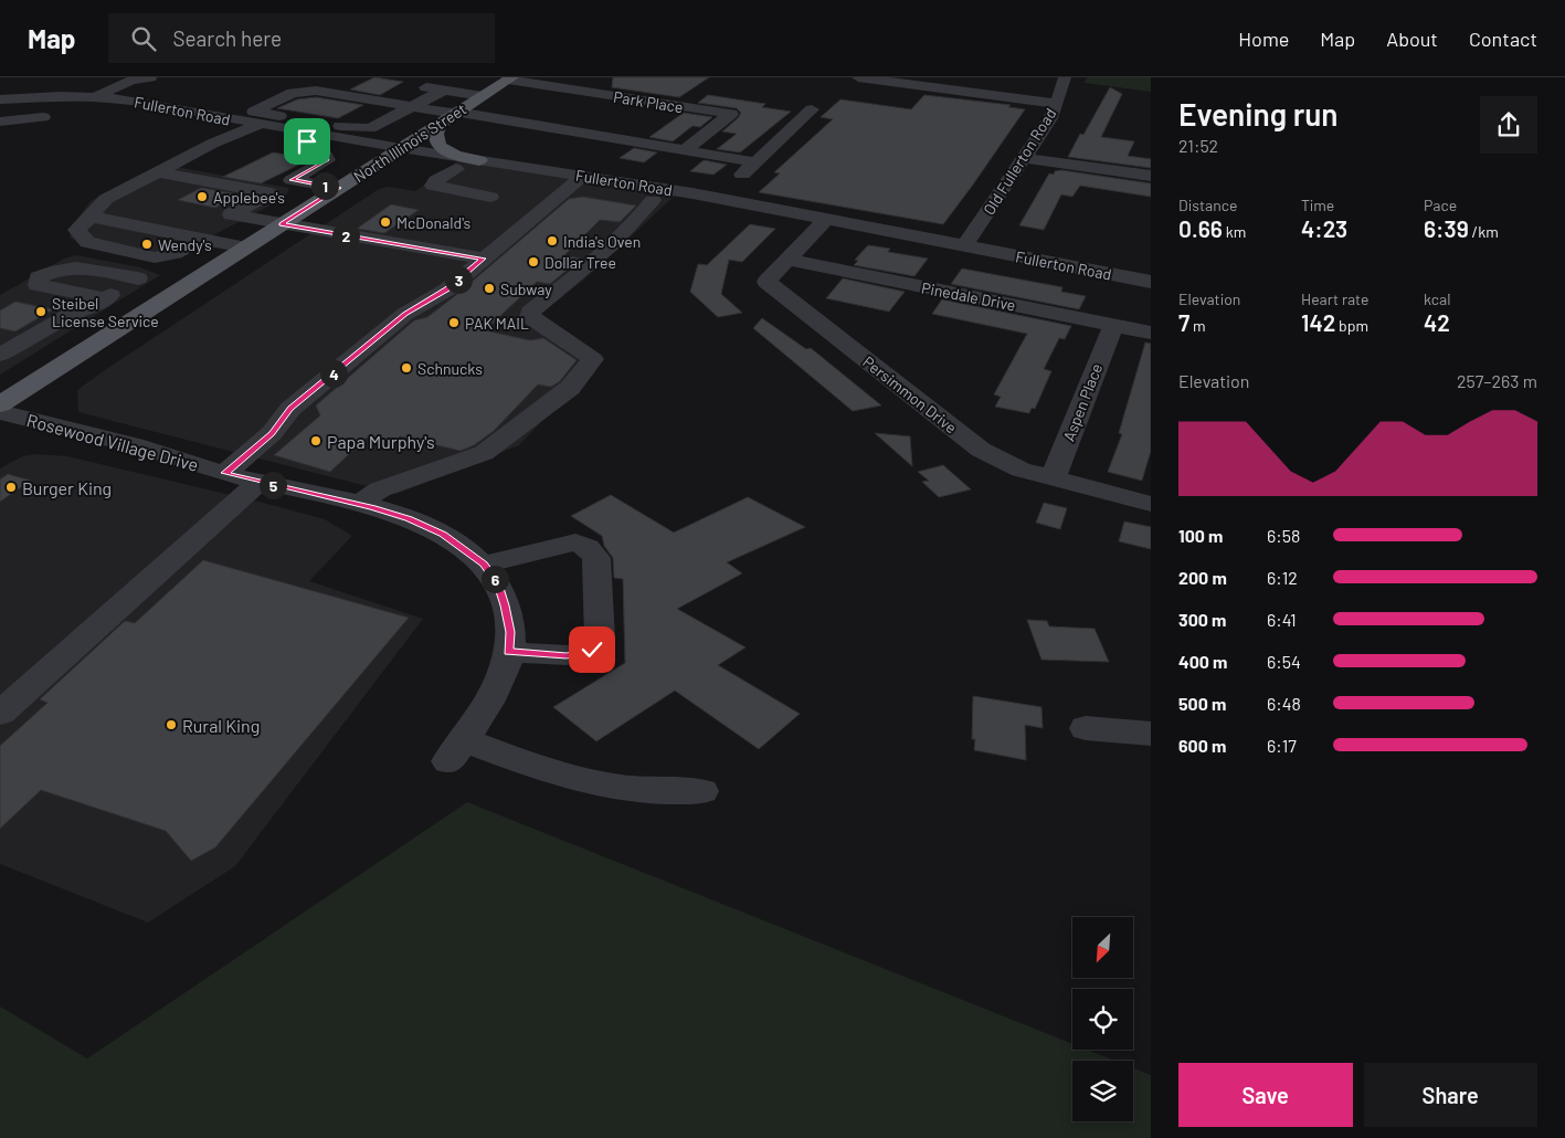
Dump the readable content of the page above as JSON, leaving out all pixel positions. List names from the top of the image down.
{
  "streets": {
    "main road": ["North Illinois Street"],
    "street": [
      "Park Place",
      "Fullerton Road",
      "Old Fullerton Road",
      "Pinedale Drive",
      "Persimmon Drive",
      "Aspen Place",
      "Rosewood Village Drive"
    ]
  },
  "crossings": [
    ["Park Place", "North Illinois Street"],
    ["Fullerton Road", "North Illinois Street"],
    ["Fullerton Road", "Old Fullerton Road"],
    ["Fullerton Road", "Persimmon Drive"],
    ["Pinedale Drive", "Persimmon Drive"],
    ["Pinedale Drive", "Aspen Place"],
    ["Persimmon Drive", "Aspen Place"]
  ],
  "places": [
    "Applebee's",
    "McDonald's",
    "India's Oven",
    "Wendy's",
    "Dollar Tree",
    "Subway",
    "Steibel License Service",
    "PAK MAIL",
    "Schnucks",
    "Papa Murphy's",
    "Burger King",
    "Rural King"
  ],
  "north": "bottom left",
  "page": {
    "header": "Map",
    "search": "Search here",
    "nav": [
      "Home",
      "Map",
      "About",
      "Contact"
    ],
    "heading": ["Evening run", "21:52"],
    "stats": [
      ["Distance", "0.66 km"],
      ["Time", "4:23"],
      ["Pace", "6:39 /km"],
      ["Elevation", "7 m"],
      ["Heart rate", "142 bpm"],
      ["kcal", "42"]
    ],
    "pins": [
      "1",
      "2",
      "3",
      "4",
      "5",
      "6"
    ],
    "chart": ["Elevation", "257–263 m"],
    "list": [
      {
        "name": "100 m",
        "note": "6:58"
      },
      {
        "name": "200 m",
        "note": "6:12"
      },
      {
        "name": "300 m",
        "note": "6:41"
      },
      {
        "name": "400 m",
        "note": "6:54"
      },
      {
        "name": "500 m",
        "note": "6:48"
      },
      {
        "name": "600 m",
        "note": "6:17"
      }
    ],
    "buttons": ["Save", "Share"]
  }
}
